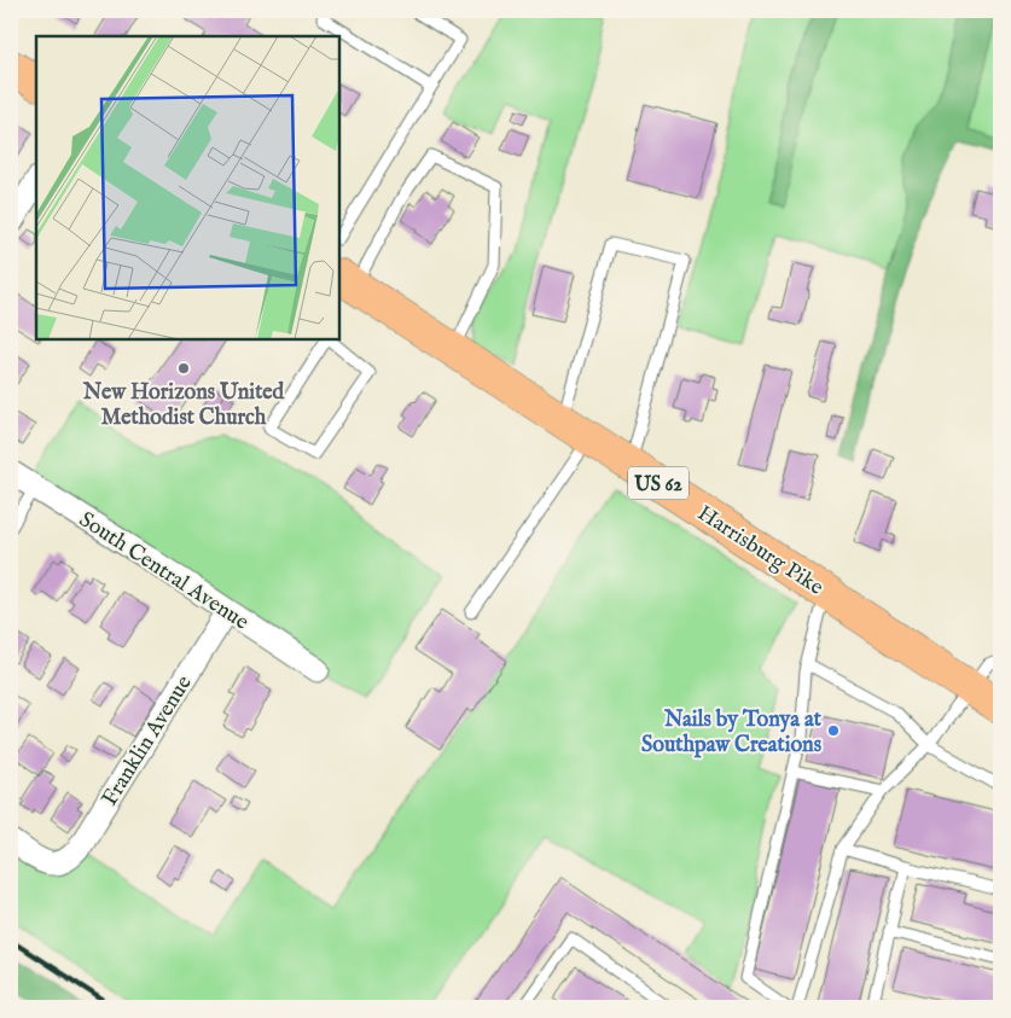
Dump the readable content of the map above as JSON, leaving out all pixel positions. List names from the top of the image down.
{
  "streets": {
    "main road": ["US 62", "Harrisburg Pike"],
    "street": ["South Central Avenue", "Franklin Avenue"]
  },
  "crossings": [
    ["South Central Avenue", "Franklin Avenue"]
  ],
  "places": ["New Horizons United Methodist Church", "Nails by Tonya at Southpaw Creations"]
}
